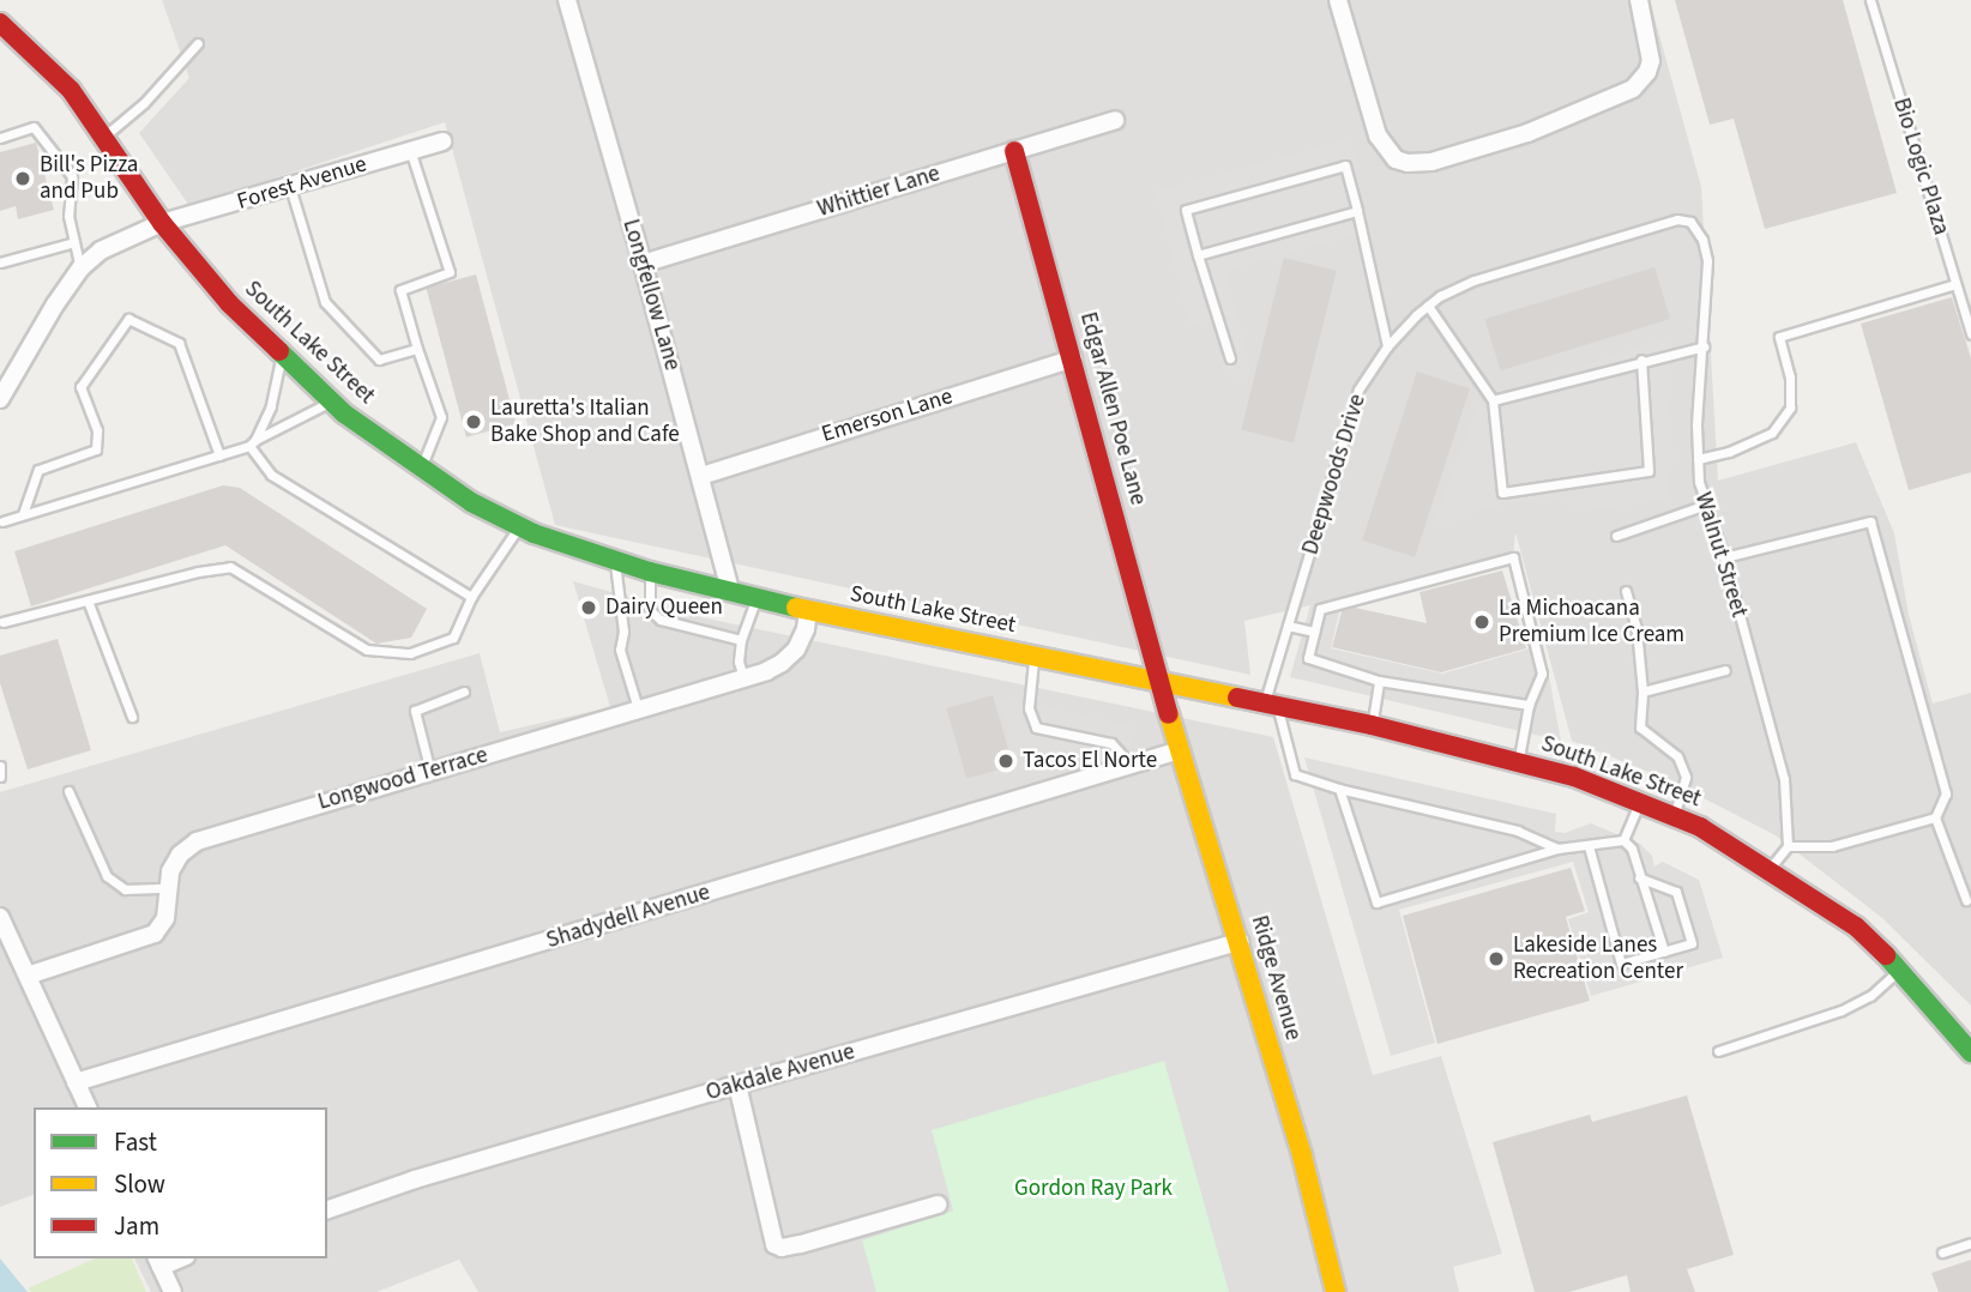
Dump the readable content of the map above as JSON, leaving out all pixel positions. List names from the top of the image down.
{
  "streets": {
    "main road": ["South Lake Street", "Edgar Allen Poe Lane", "Ridge Avenue"],
    "street": [
      "Forest Avenue",
      "Whittier Lane",
      "Longfellow Lane",
      "Emerson Lane",
      "Longwood Terrace",
      "Shadydell Avenue",
      "Oakdale Avenue"
    ],
    "lane": ["Bio Logic Plaza", "Deepwoods Drive", "Walnut Street"]
  },
  "crossings": [
    ["Forest Avenue", "South Lake Street"],
    ["Whittier Lane", "Longfellow Lane"],
    ["Whittier Lane", "Edgar Allen Poe Lane"],
    ["Longfellow Lane", "South Lake Street"],
    ["Longfellow Lane", "Emerson Lane"],
    ["South Lake Street", "Edgar Allen Poe Lane"],
    ["South Lake Street", "Deepwoods Drive"],
    ["South Lake Street", "Longwood Terrace"],
    ["South Lake Street", "Ridge Avenue"],
    ["Edgar Allen Poe Lane", "Emerson Lane"],
    ["Edgar Allen Poe Lane", "Ridge Avenue"],
    ["Deepwoods Drive", "Walnut Street"],
    ["Shadydell Avenue", "Ridge Avenue"],
    ["Ridge Avenue", "Oakdale Avenue"]
  ],
  "parks": ["Gordon Ray Park"],
  "places": [
    "Bill's Pizza and Pub",
    "Lauretta's Italian Bake Shop and Cafe",
    "Dairy Queen",
    "La Michoacana Premium Ice Cream",
    "Tacos El Norte",
    "Lakeside Lanes Recreation Center"
  ],
  "legend": ["Fast", "Slow", "Jam"]
}
